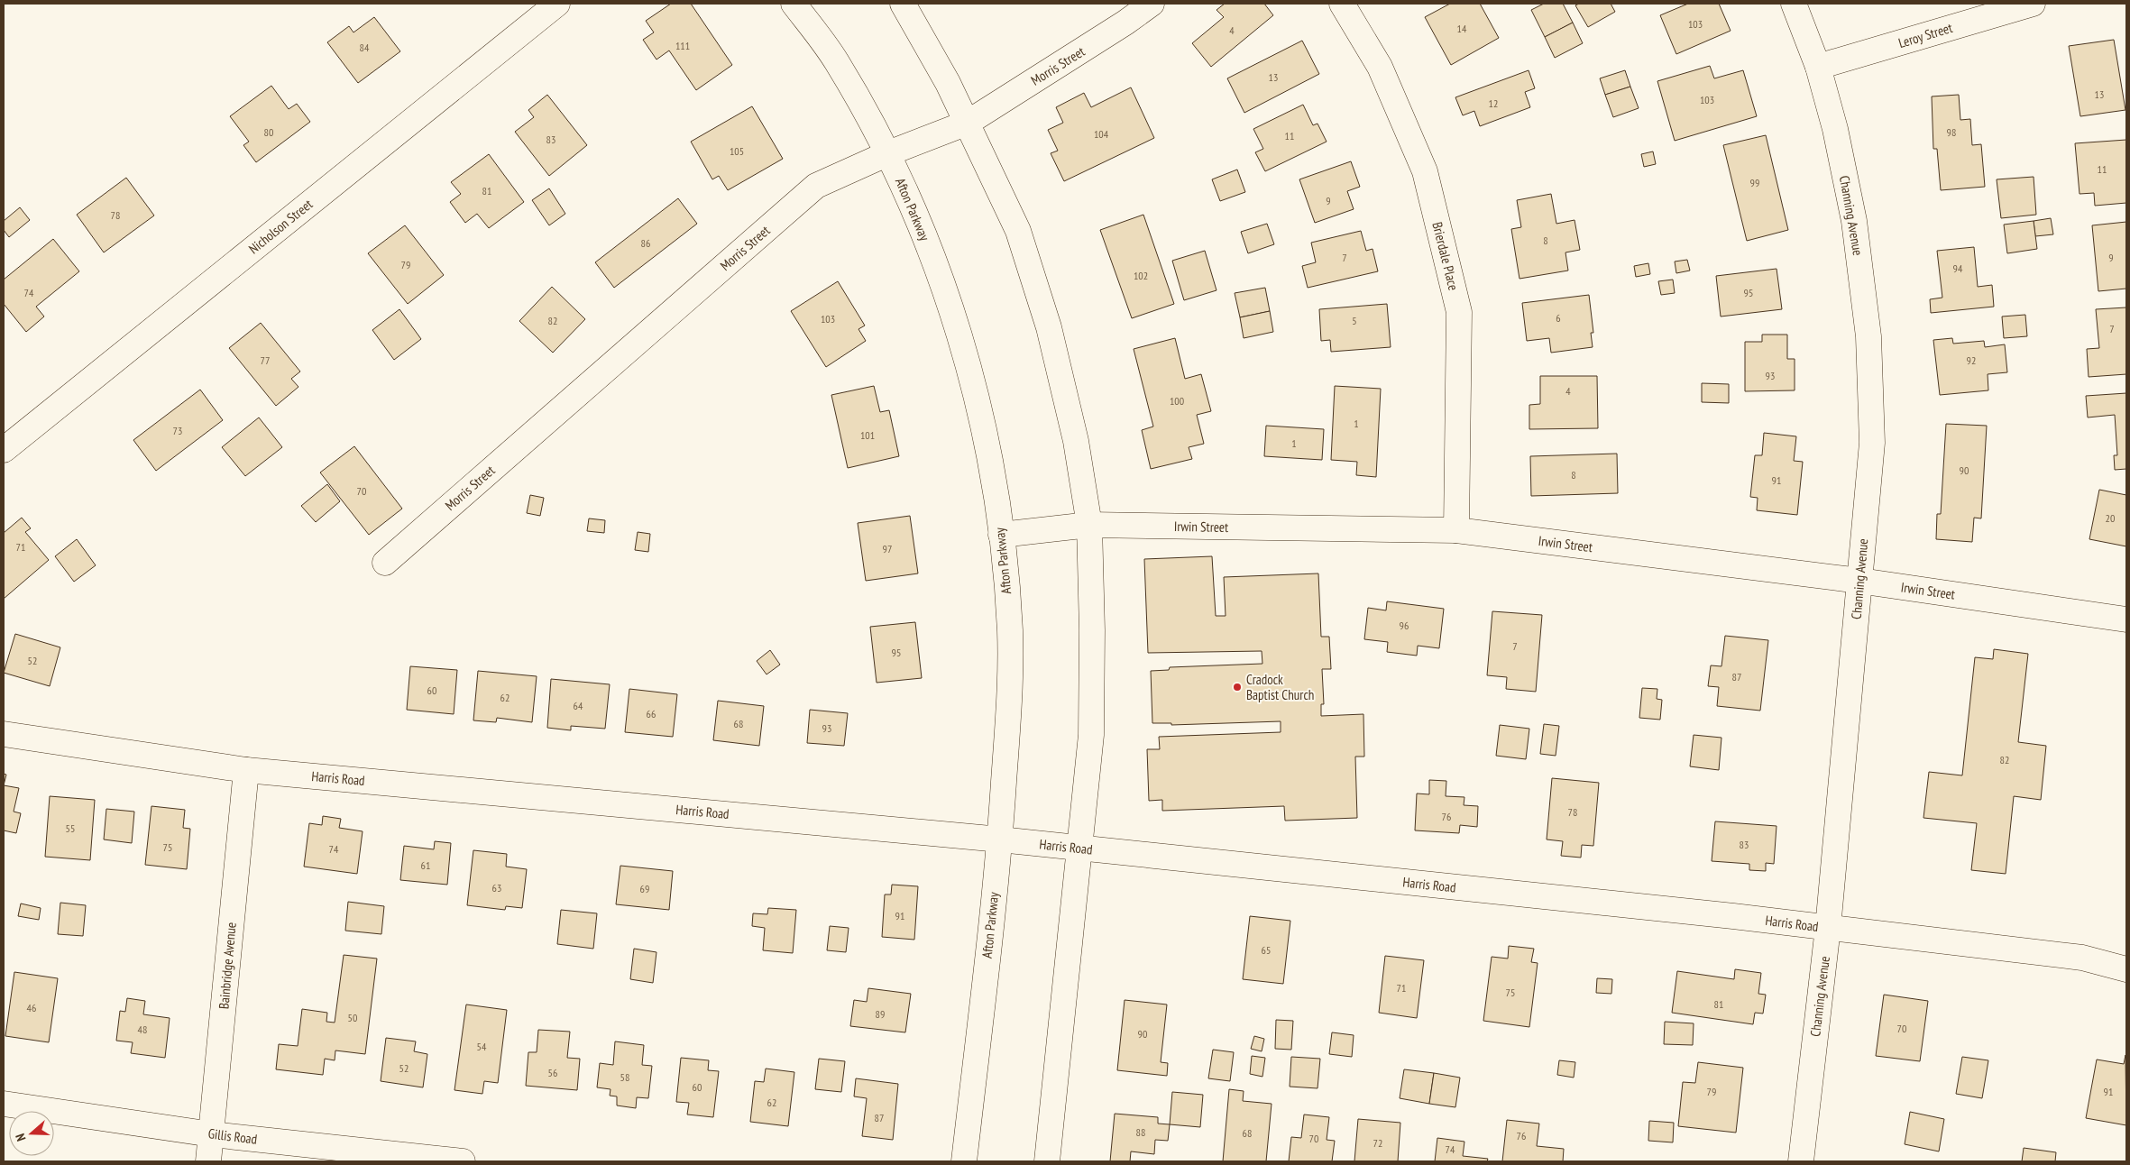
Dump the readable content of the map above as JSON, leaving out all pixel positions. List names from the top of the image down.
{
  "streets": {
    "street": [
      "Leroy Street",
      "Morris Street",
      "Afton Parkway",
      "Channing Avenue",
      "Nicholson Street",
      "Brierdale Place",
      "Irwin Street",
      "Harris Road",
      "Bainbridge Avenue",
      "Gillis Road"
    ]
  },
  "crossings": [
    ["Leroy Street", "Channing Avenue"],
    ["Morris Street", "Afton Parkway"],
    ["Afton Parkway", "Irwin Street"],
    ["Afton Parkway", "Harris Road"],
    ["Channing Avenue", "Irwin Street"],
    ["Channing Avenue", "Harris Road"],
    ["Brierdale Place", "Irwin Street"],
    ["Harris Road", "Bainbridge Avenue"],
    ["Bainbridge Avenue", "Gillis Road"]
  ],
  "places": ["Cradock Baptist Church"],
  "house_numbers": [
    "103",
    "14",
    "4",
    "111",
    "84",
    "13",
    "13",
    "103",
    "12",
    "80",
    "98",
    "104",
    "11",
    "83",
    "105",
    "11",
    "99",
    "81",
    "9",
    "78",
    "8",
    "86",
    "7",
    "9",
    "79",
    "94",
    "102",
    "74",
    "95",
    "6",
    "103",
    "82",
    "5",
    "7",
    "77",
    "92",
    "93",
    "4",
    "100",
    "1",
    "73",
    "101",
    "1",
    "90",
    "8",
    "91",
    "70",
    "20",
    "71",
    "97",
    "96",
    "7",
    "95",
    "52",
    "87",
    "60",
    "62",
    "64",
    "66",
    "68",
    "93",
    "82",
    "78",
    "76",
    "55",
    "83",
    "75",
    "74",
    "61",
    "63",
    "69",
    "91",
    "65",
    "71",
    "75",
    "81",
    "46",
    "89",
    "50",
    "70",
    "48",
    "90",
    "54",
    "52",
    "56",
    "58",
    "60",
    "79",
    "91",
    "62",
    "87",
    "88",
    "68",
    "76",
    "70",
    "72",
    "74"
  ],
  "north": "left"
}
